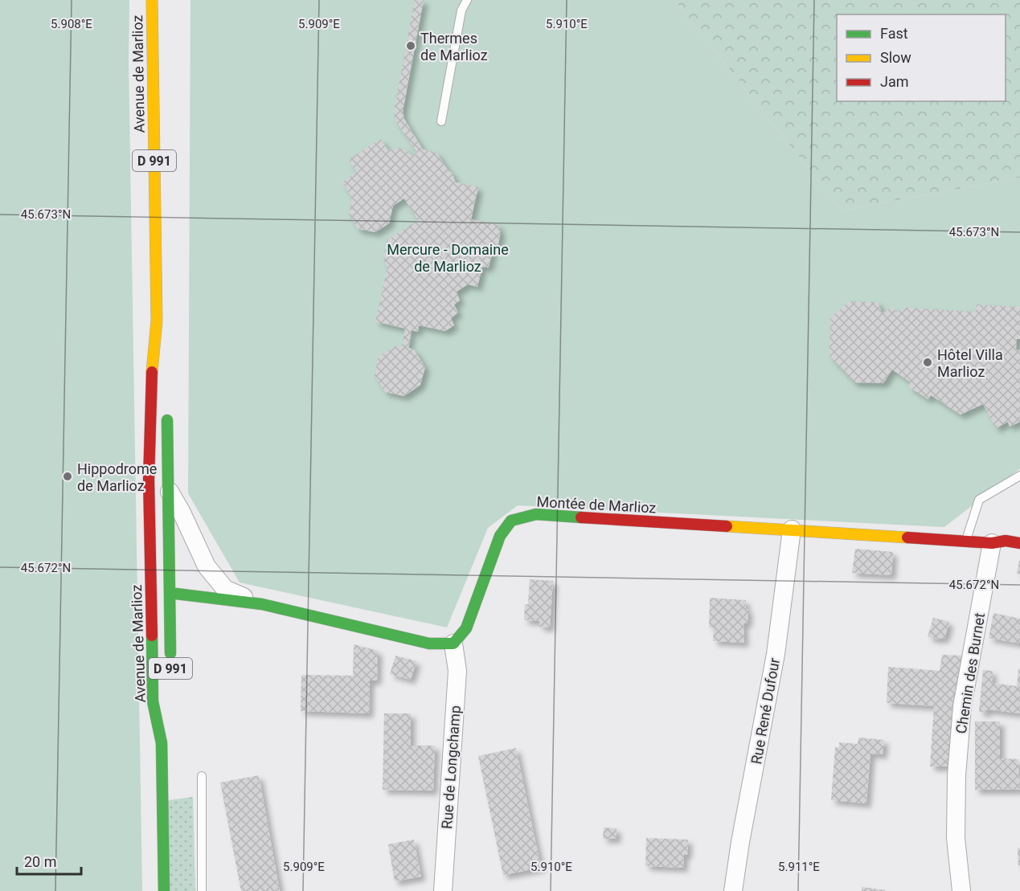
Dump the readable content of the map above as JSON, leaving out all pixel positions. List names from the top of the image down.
{
  "streets": {
    "main road": ["Avenue de Marlioz", "D 991", "Montée de Marlioz"],
    "street": ["Chemin des Burnet", "Rue René Dufour", "Rue de Longchamp"]
  },
  "crossings": [
    ["Montée de Marlioz", "Chemin des Burnet"],
    ["Montée de Marlioz", "Rue René Dufour"],
    ["Montée de Marlioz", "Rue de Longchamp"]
  ],
  "parks": ["Mercure - Domaine de Marlioz"],
  "places": ["Thermes de Marlioz", "Hôtel Villa Marlioz", "Hippodrome de Marlioz"],
  "legend": ["Fast", "Slow", "Jam"],
  "scale_bar": "20 m",
  "coordinates": [
    "5.908°E",
    "5.909°E",
    "5.910°E",
    "45.673°N",
    "45.672°N",
    "5.911°E"
  ]
}
